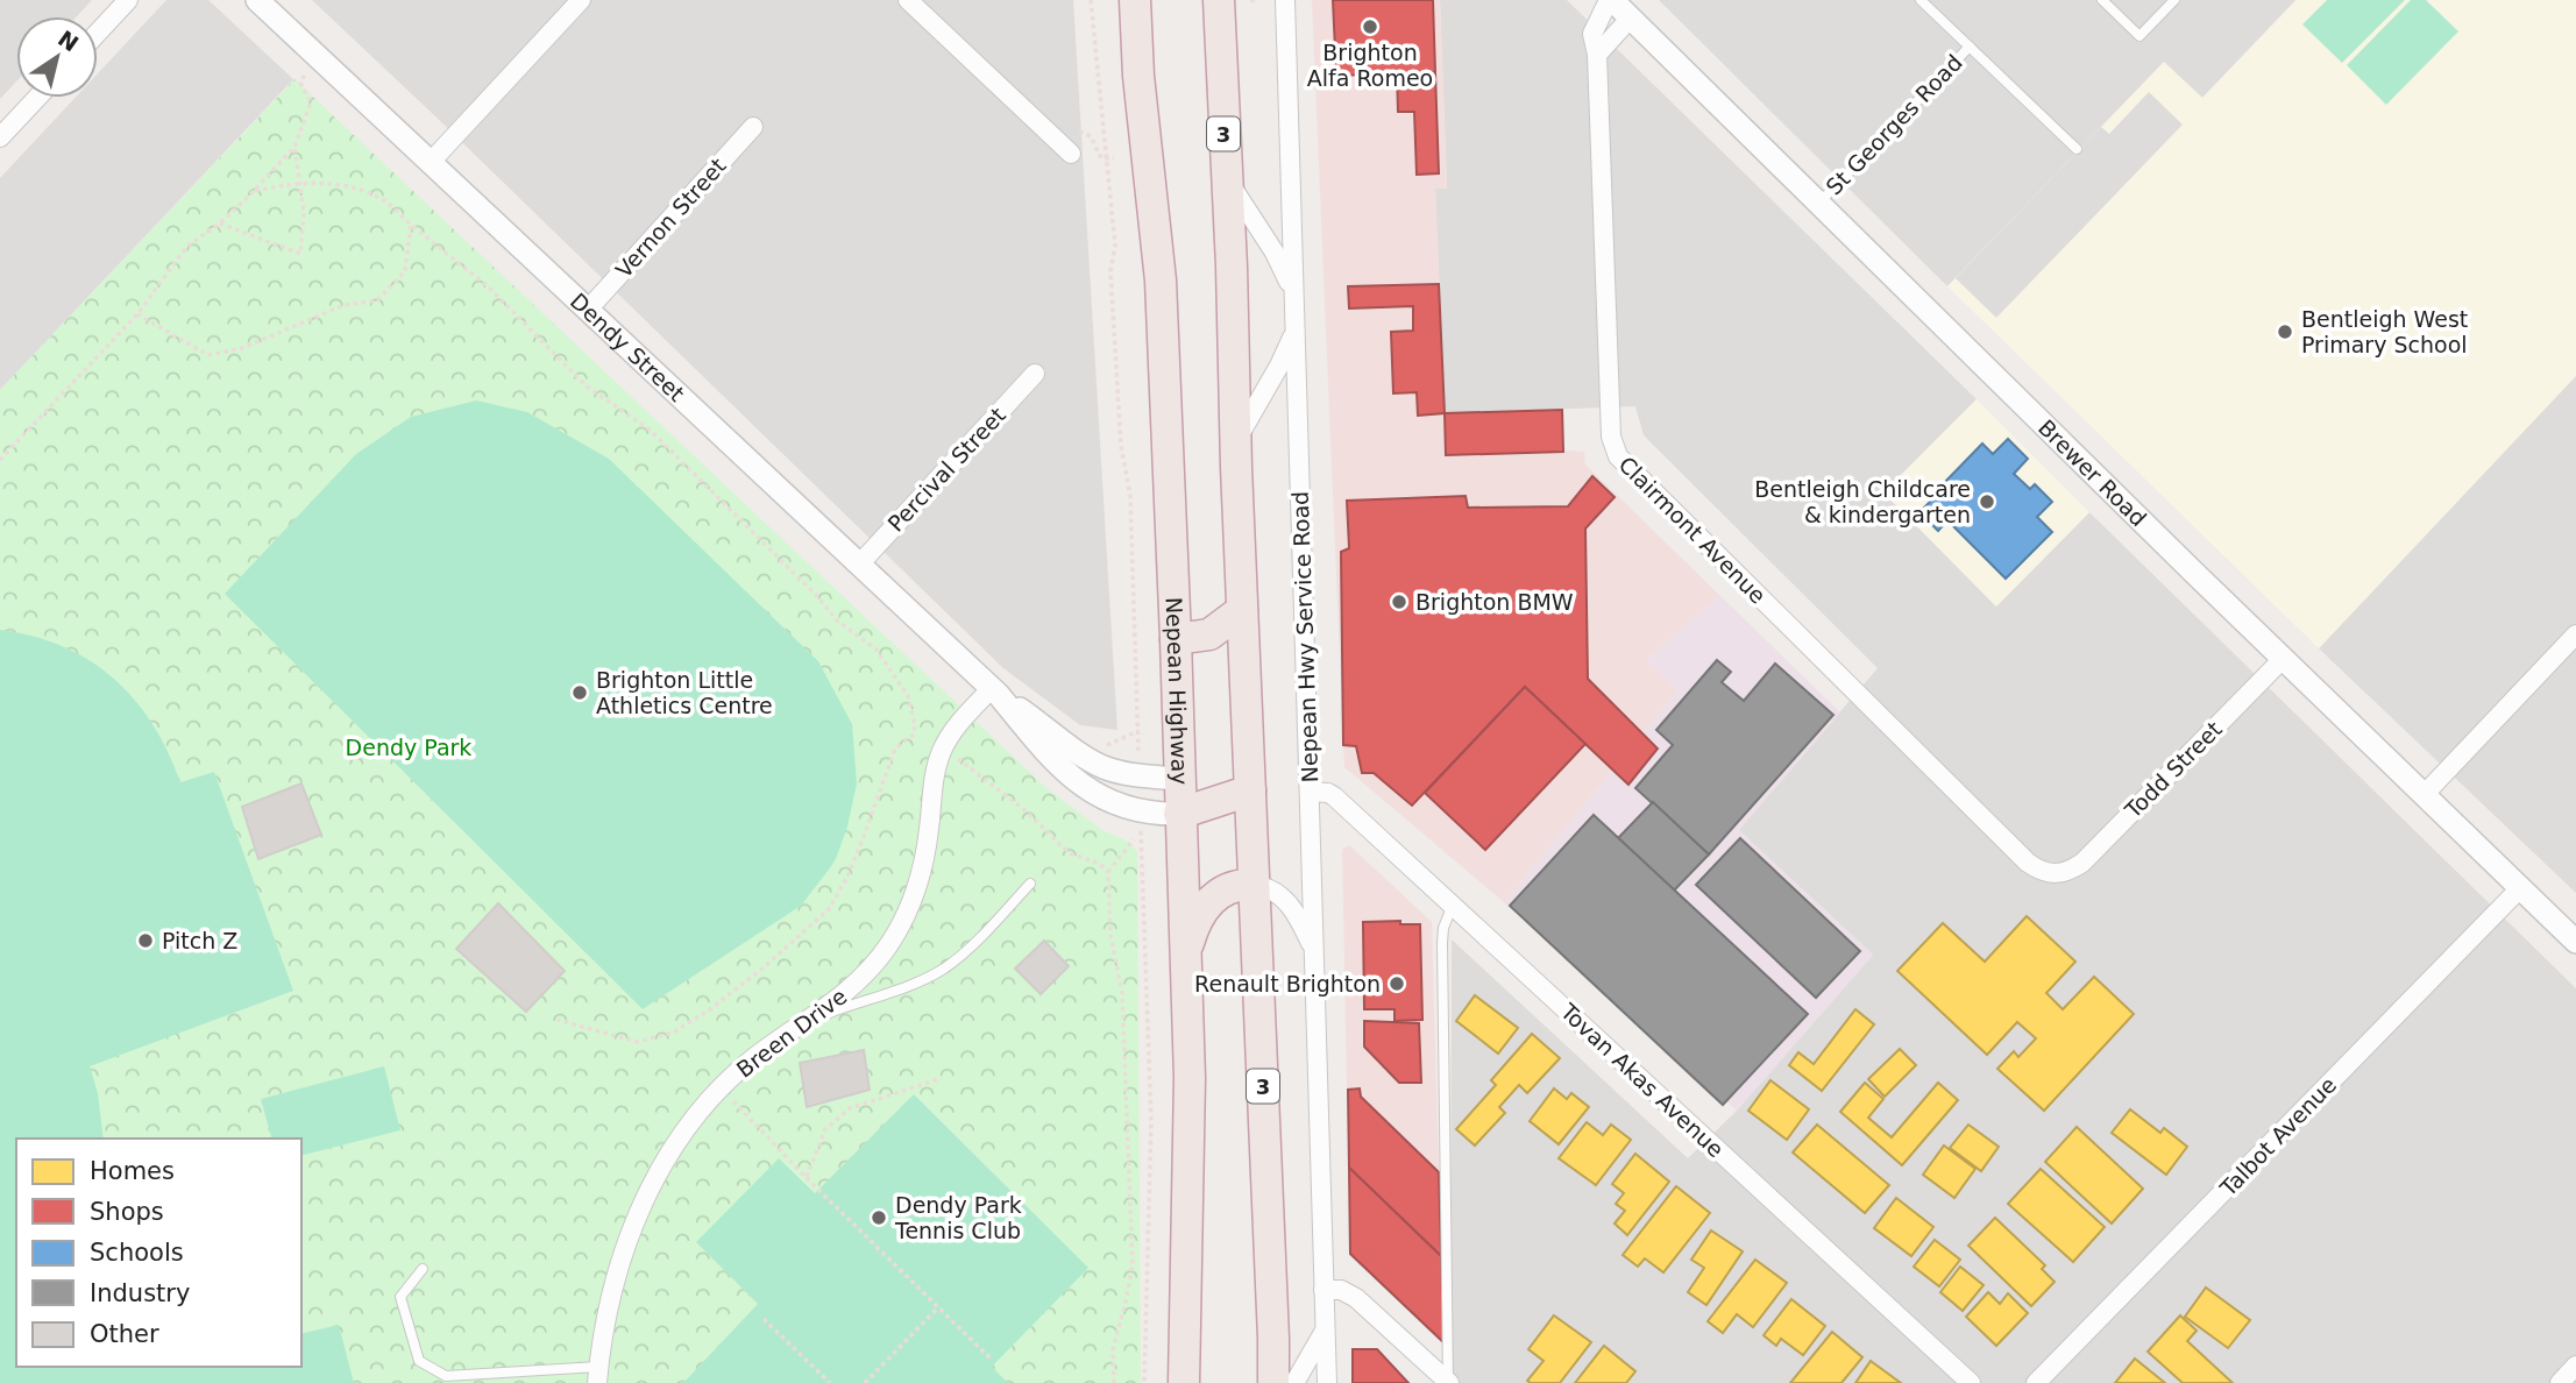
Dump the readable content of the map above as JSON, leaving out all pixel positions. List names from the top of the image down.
{
  "streets": {
    "highway": ["3", "Nepean Highway"],
    "street": [
      "Vernon Street",
      "Dendy Street",
      "Percival Street",
      "Brewer Road",
      "Clairmont Avenue",
      "Nepean Hwy Service Road",
      "Todd Street",
      "Breen Drive",
      "Tovan Akas Avenue",
      "Talbot Avenue"
    ],
    "lane": ["St Georges Road"]
  },
  "crossings": [
    ["St Georges Road", "Brewer Road"],
    ["3", "Nepean Hwy Service Road"],
    ["Vernon Street", "Dendy Street"],
    ["Dendy Street", "Percival Street"],
    ["Dendy Street", "Nepean Highway"],
    ["Dendy Street", "Breen Drive"],
    ["Brewer Road", "Clairmont Avenue"],
    ["Brewer Road", "Todd Street"],
    ["Brewer Road", "Talbot Avenue"],
    ["Clairmont Avenue", "Todd Street"],
    ["Nepean Hwy Service Road", "Tovan Akas Avenue"]
  ],
  "parks": ["Dendy Park"],
  "places": [
    "Brighton Alfa Romeo",
    "Bentleigh West Primary School",
    "Bentleigh Childcare & kindergarten",
    "Brighton BMW",
    "Brighton Little Athletics Centre",
    "Pitch Z",
    "Renault Brighton",
    "Dendy Park Tennis Club"
  ],
  "legend": [
    "Homes",
    "Shops",
    "Schools",
    "Industry",
    "Other"
  ],
  "north": "top right"
}
